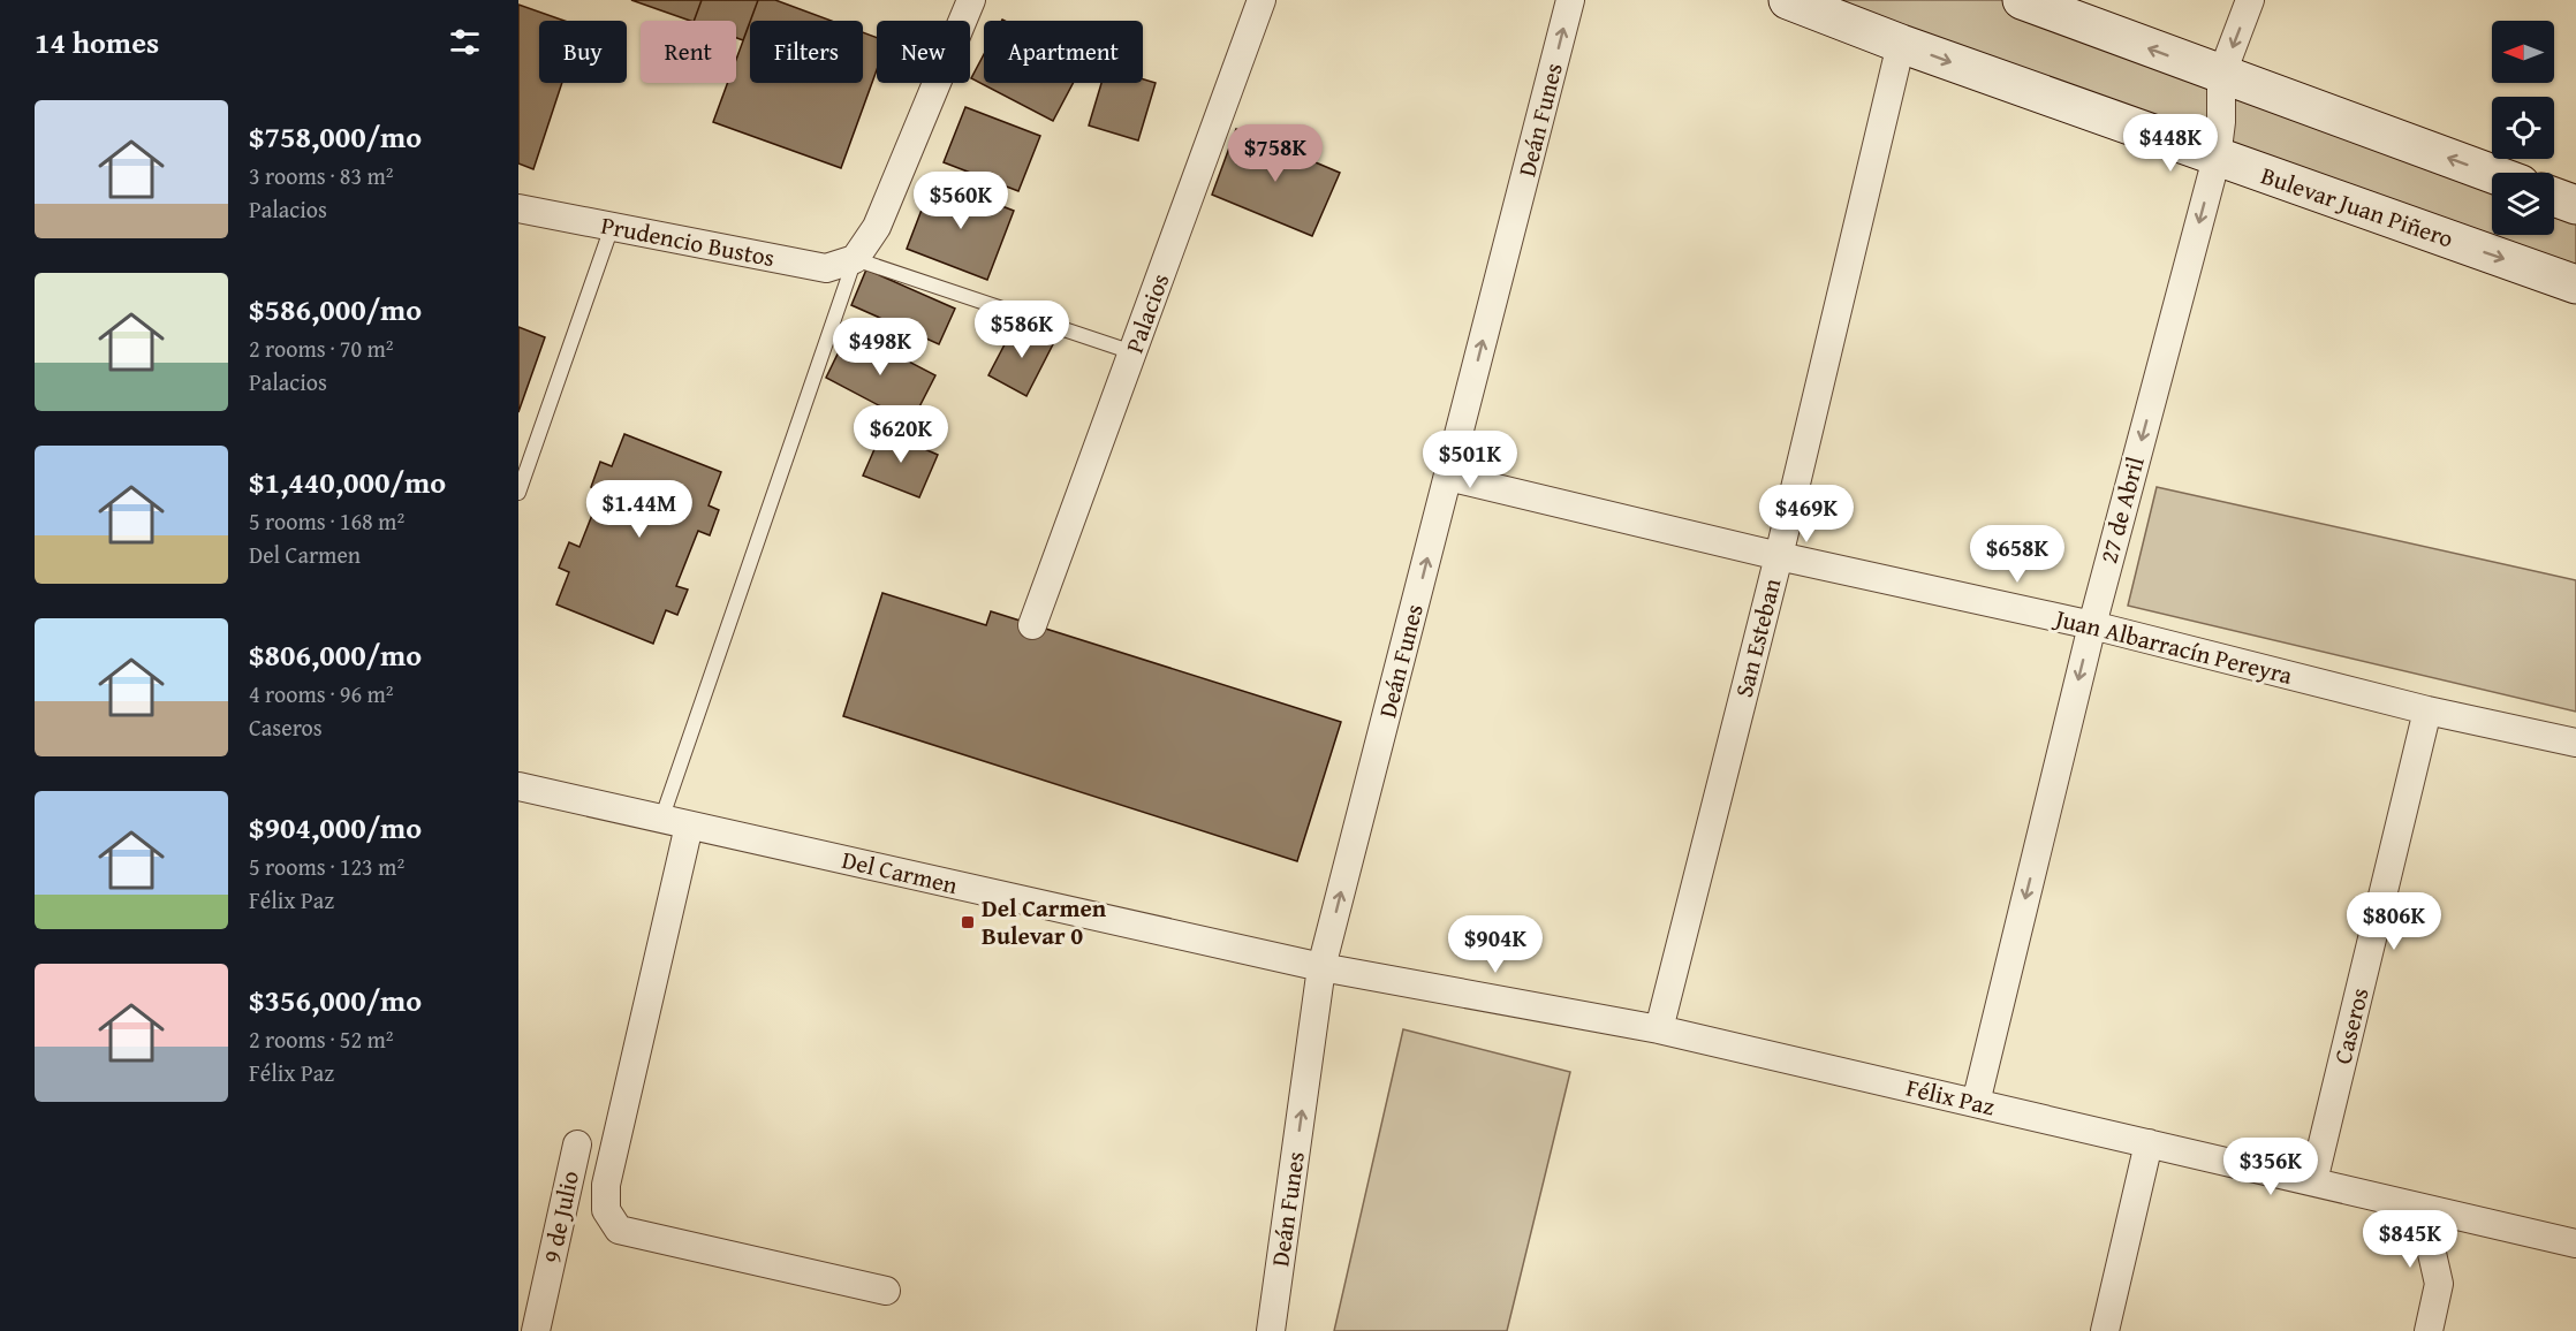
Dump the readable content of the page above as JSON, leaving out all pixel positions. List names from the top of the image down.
{
  "streets": {
    "main road": ["Bulevar Juan Piñero"],
    "street": [
      "Deán Funes",
      "Prudencio Bustos",
      "Palacios",
      "27 de Abril",
      "San Esteban",
      "Juan Albarracín Pereyra",
      "Del Carmen",
      "Caseros",
      "Félix Paz",
      "9 de Julio"
    ]
  },
  "crossings": [
    ["Deán Funes", "Juan Albarracín Pereyra"],
    ["Deán Funes", "Del Carmen"],
    ["Deán Funes", "Félix Paz"],
    ["Bulevar Juan Piñero", "27 de Abril"],
    ["Bulevar Juan Piñero", "San Esteban"],
    ["27 de Abril", "Juan Albarracín Pereyra"],
    ["27 de Abril", "Félix Paz"],
    ["San Esteban", "Juan Albarracín Pereyra"],
    ["San Esteban", "Félix Paz"],
    ["Juan Albarracín Pereyra", "Caseros"],
    ["Del Carmen", "Félix Paz"],
    ["Caseros", "Félix Paz"]
  ],
  "one_way": ["Deán Funes", "27 de Abril"],
  "places": {
    "transit": ["Del Carmen Bulevar 0"]
  },
  "north": "left",
  "page": {
    "heading": "14 homes",
    "chip": [
      "Buy",
      "Rent",
      "Filters",
      "New",
      "Apartment"
    ],
    "list": [
      {
        "name": "$758,000/mo",
        "note": "3 rooms · 83 m² · Palacios"
      },
      {
        "name": "$586,000/mo",
        "note": "2 rooms · 70 m² · Palacios"
      },
      {
        "name": "$1,440,000/mo",
        "note": "5 rooms · 168 m² · Del Carmen"
      },
      {
        "name": "$806,000/mo",
        "note": "4 rooms · 96 m² · Caseros"
      },
      {
        "name": "$904,000/mo",
        "note": "5 rooms · 123 m² · Félix Paz"
      },
      {
        "name": "$356,000/mo",
        "note": "2 rooms · 52 m² · Félix Paz"
      }
    ],
    "price": [
      "$448K",
      "$758K",
      "$560K",
      "$586K",
      "$498K",
      "$620K",
      "$501K",
      "$1.44M",
      "$469K",
      "$658K",
      "$806K",
      "$904K",
      "$356K",
      "$845K"
    ]
  }
}
